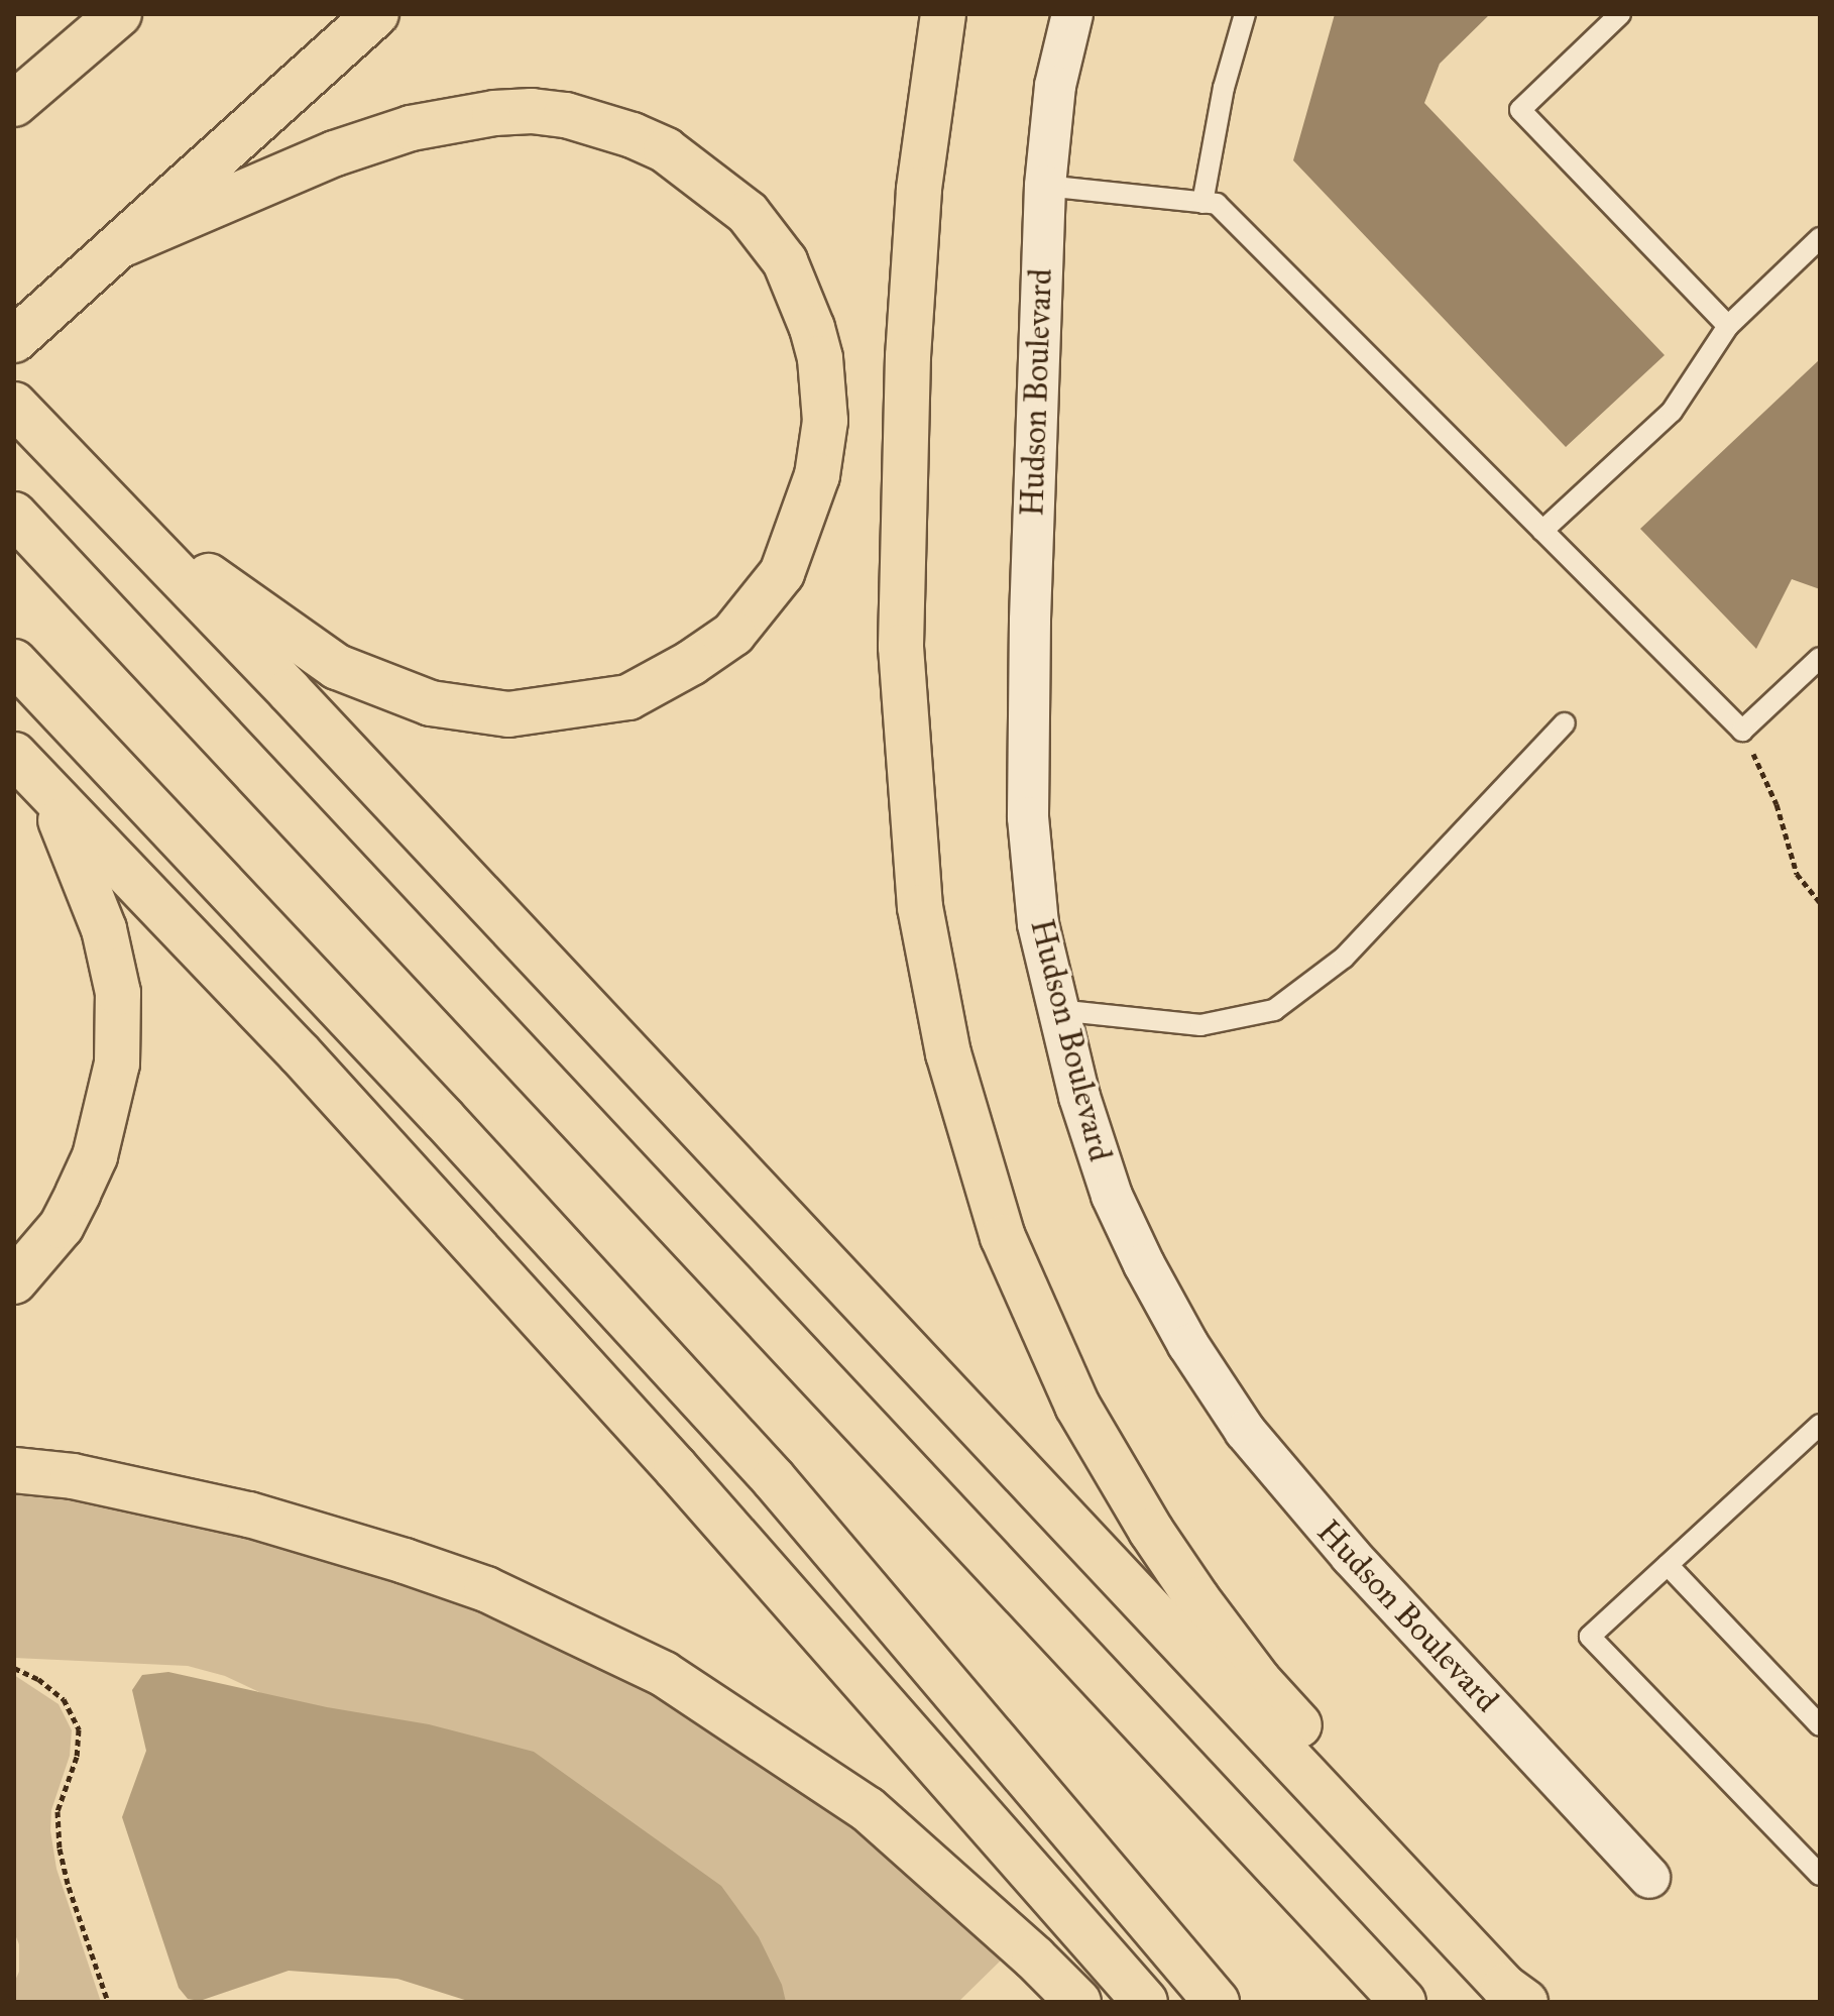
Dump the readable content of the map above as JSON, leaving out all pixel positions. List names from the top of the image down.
{
  "streets": {
    "street": ["Hudson Boulevard"]
  }
}
